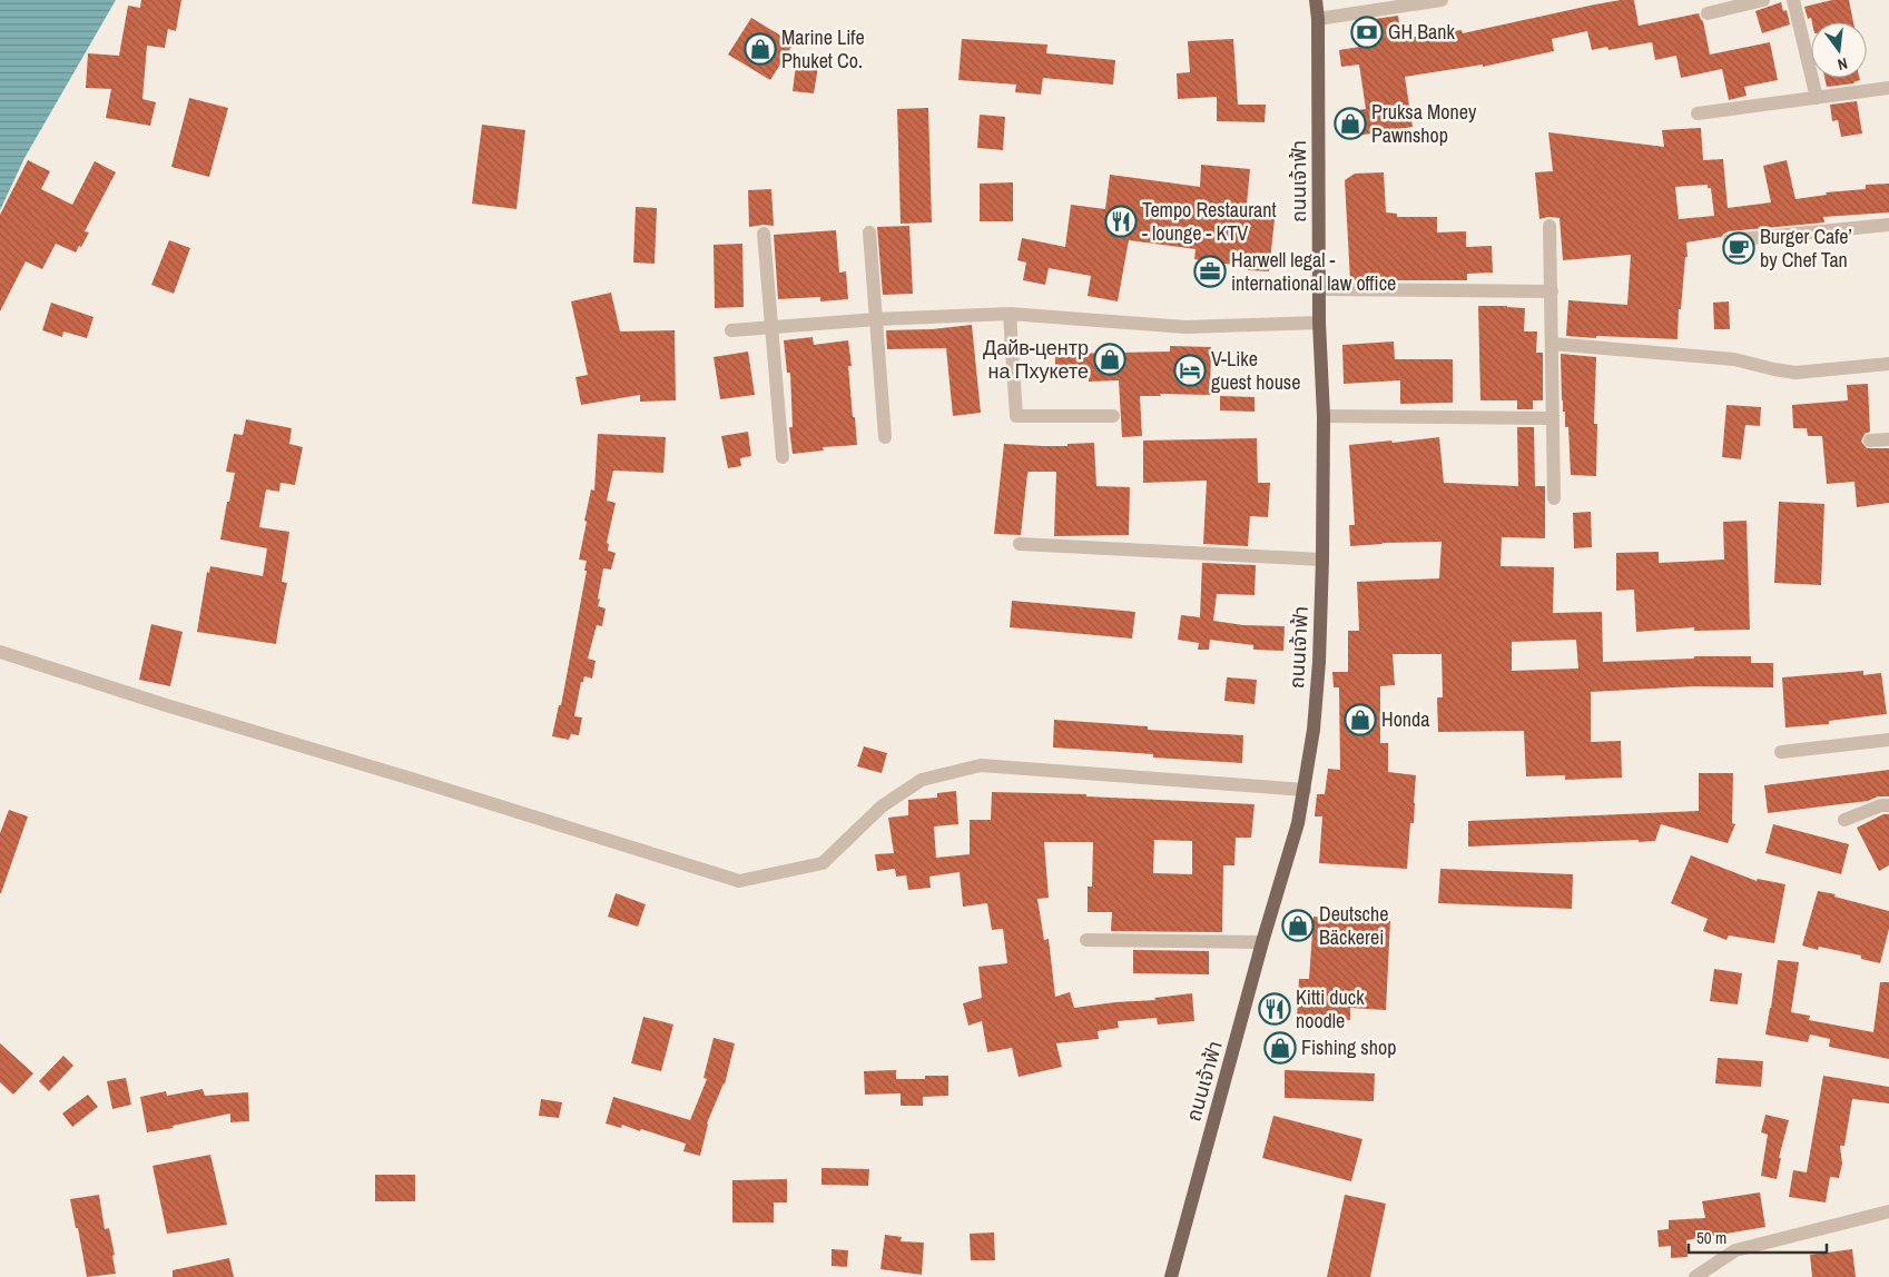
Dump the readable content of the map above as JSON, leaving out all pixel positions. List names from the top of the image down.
{
  "streets": {
    "main road": ["ถนนเจ้าฟ้า"]
  },
  "places": {
    "bank": ["GH Bank"],
    "shop": [
      "Marine Life Phuket Co.",
      "Pruksa Money Pawnshop",
      "Дайв-центр на Пхукете",
      "Honda",
      "Deutsche Bäckerei",
      "Fishing shop"
    ],
    "restaurant": ["Tempo Restaurant - lounge - KTV", "Kitti duck noodle"],
    "cafe": ["Burger Cafe’ by Chef Tan"],
    "office": ["Harwell legal - international law office"],
    "hotel": ["V-Like guest house"]
  },
  "scale_bar": "50 m",
  "north": "bottom"
}
